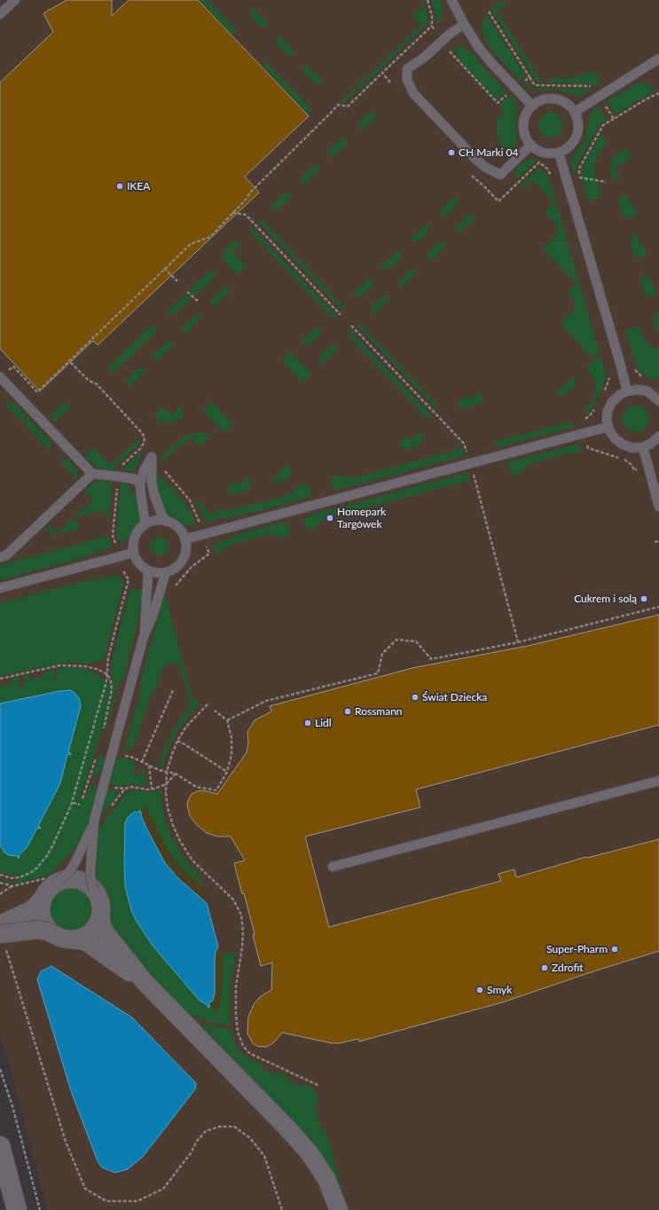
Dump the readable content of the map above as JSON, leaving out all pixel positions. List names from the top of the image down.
{
  "places": [
    "CH Marki 04",
    "IKEA",
    "Homepark Targówek",
    "Cukrem i solą",
    "Świat Dziecka",
    "Rossmann",
    "Lidl",
    "Super-Pharm",
    "Zdrofit",
    "Smyk"
  ]
}
